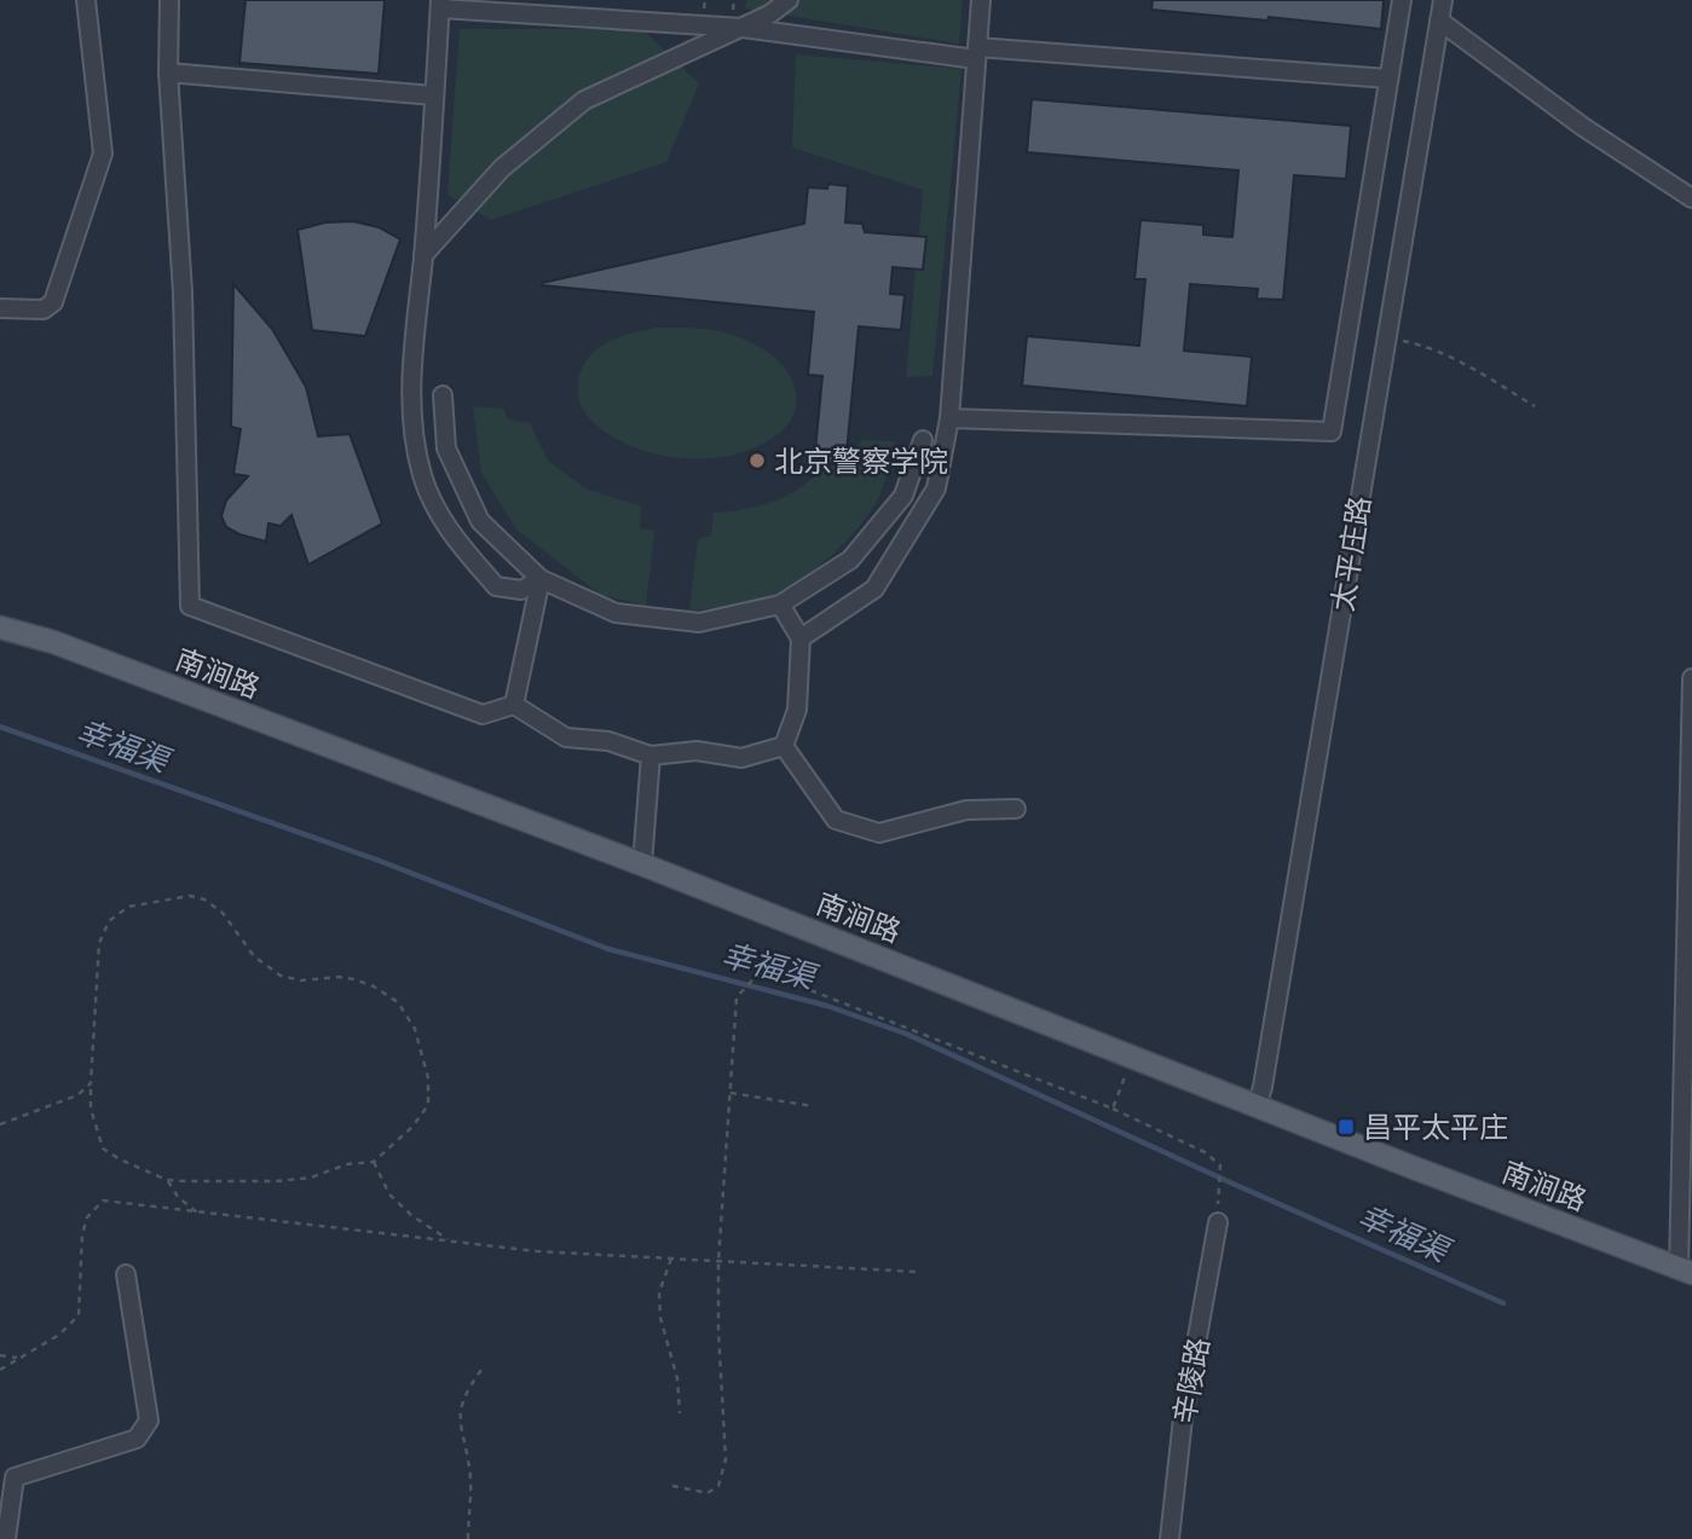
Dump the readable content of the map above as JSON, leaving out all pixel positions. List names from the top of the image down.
{
  "streets": {
    "main road": ["南涧路"],
    "street": ["太平庄路", "辛陵路"]
  },
  "crossings": [
    ["太平庄路", "南涧路"]
  ],
  "water": ["幸福渠"],
  "places": {
    "other": ["北京警察学院"],
    "transit": ["昌平太平庄"]
  }
}
